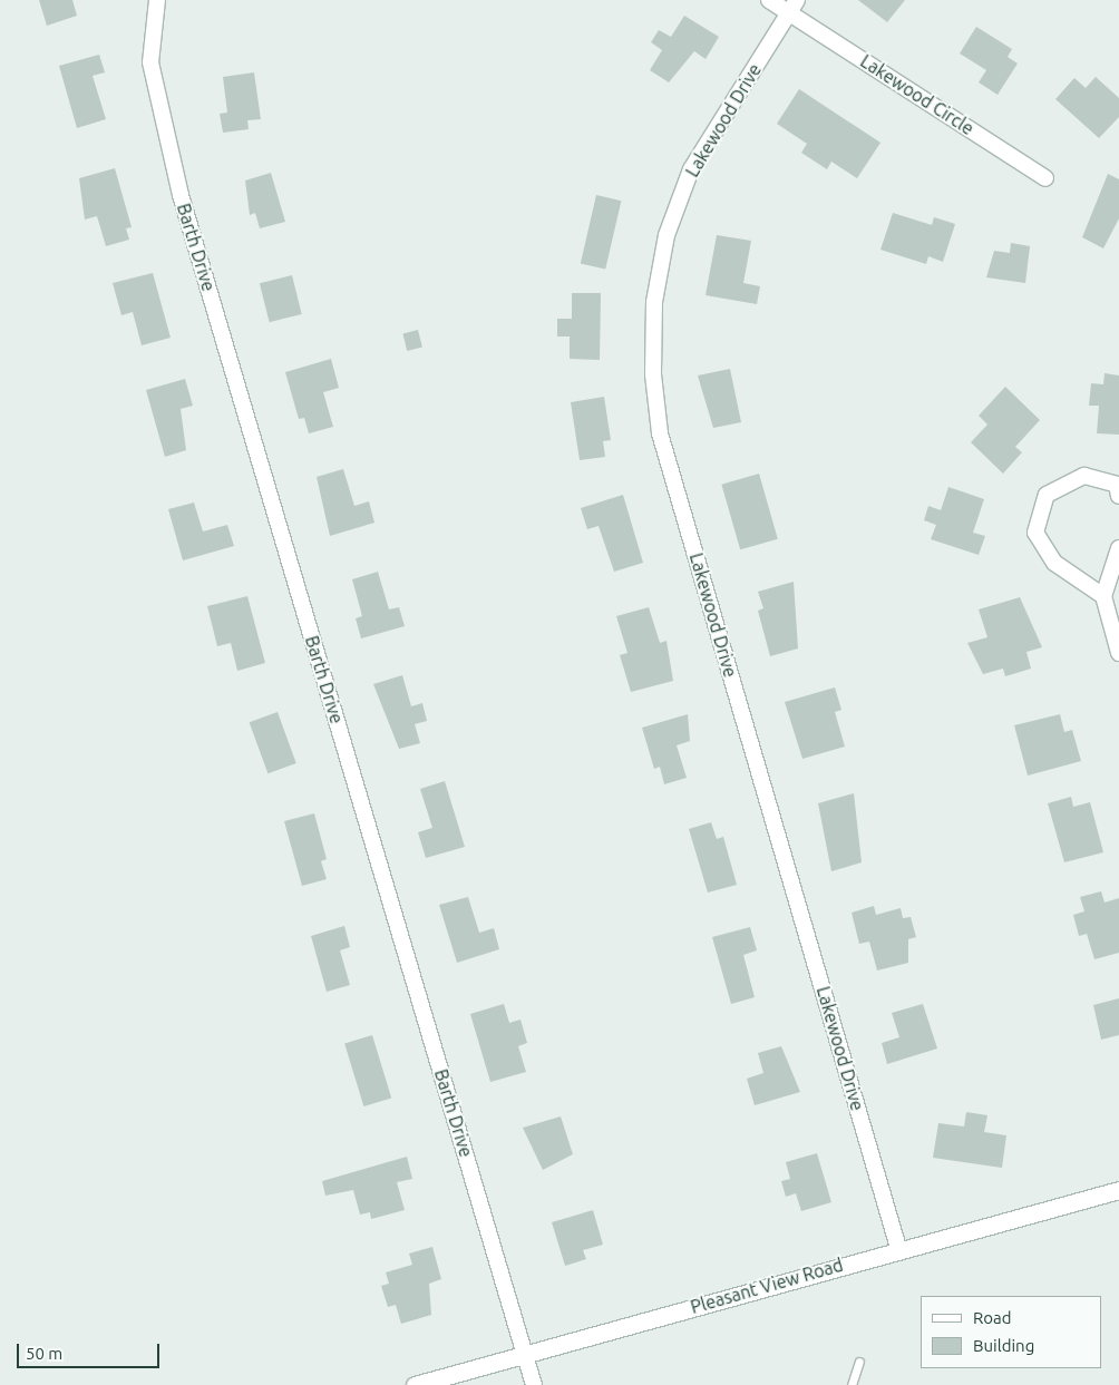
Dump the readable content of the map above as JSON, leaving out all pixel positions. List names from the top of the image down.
{
  "streets": {
    "main road": ["Pleasant View Road"],
    "street": ["Lakewood Circle", "Lakewood Drive", "Barth Drive"]
  },
  "crossings": [
    ["Lakewood Circle", "Lakewood Drive"],
    ["Lakewood Drive", "Pleasant View Road"],
    ["Barth Drive", "Pleasant View Road"]
  ],
  "legend": ["Road", "Building"],
  "scale_bar": "50 m"
}
